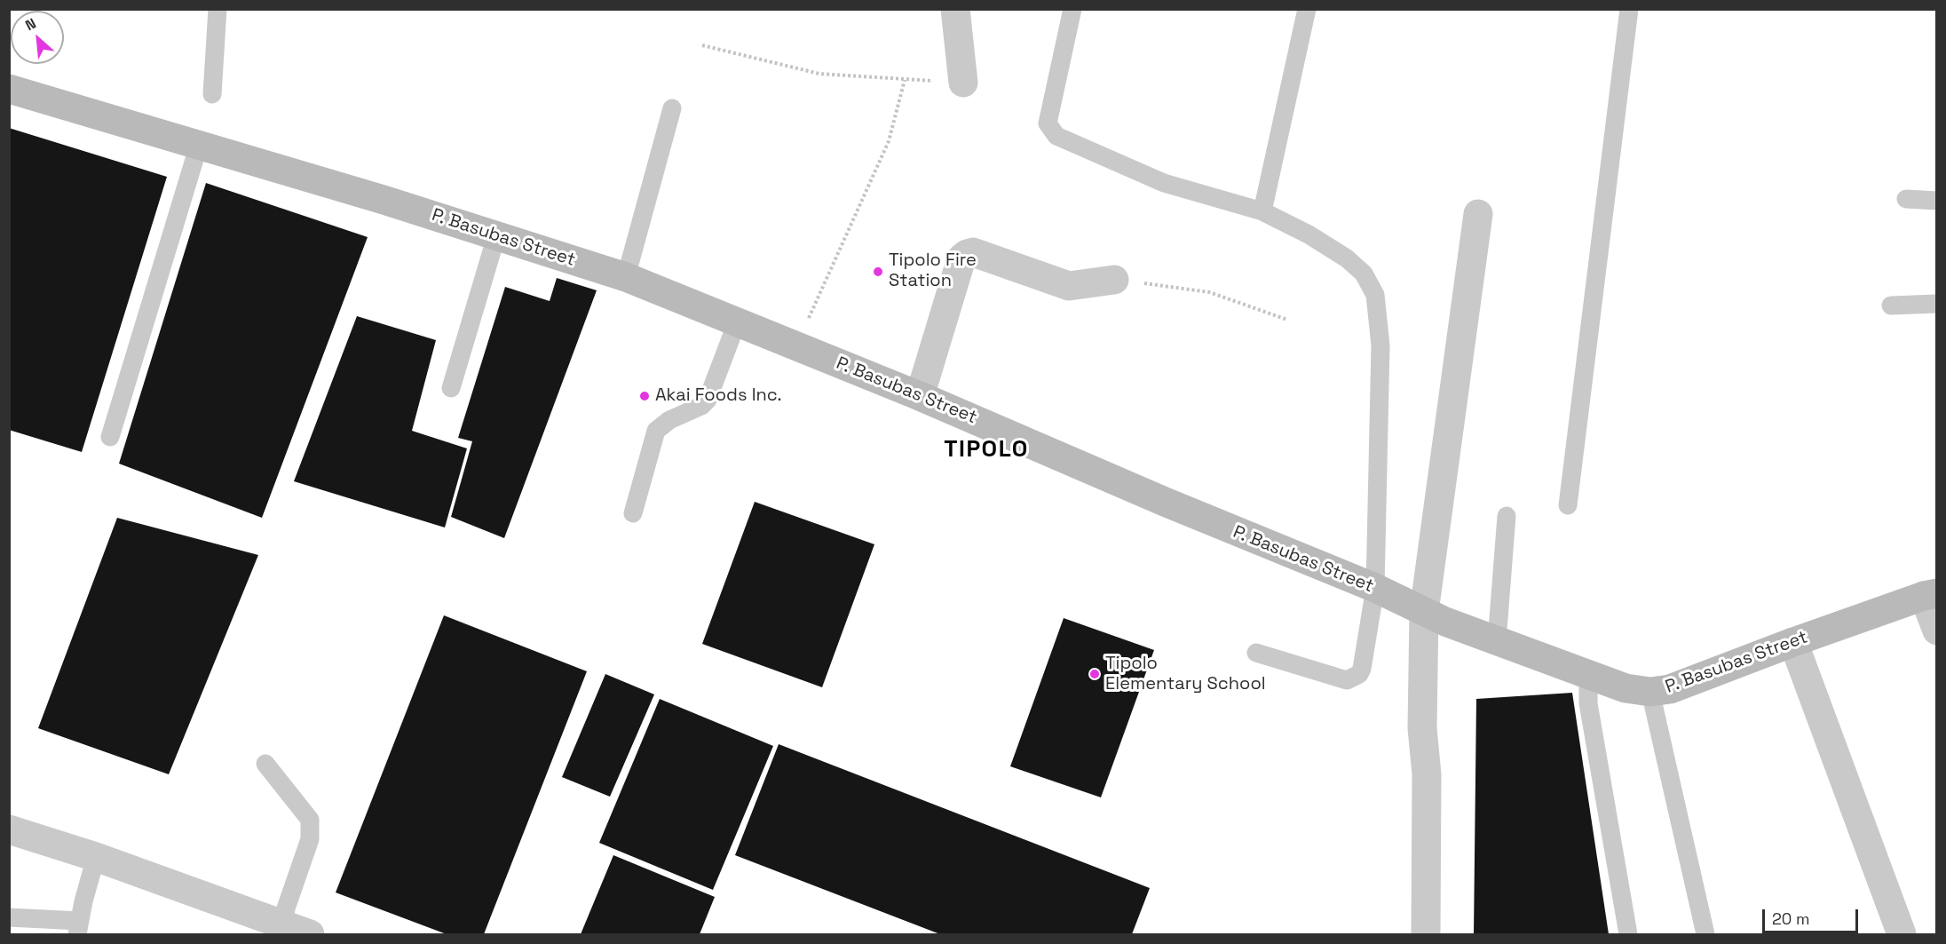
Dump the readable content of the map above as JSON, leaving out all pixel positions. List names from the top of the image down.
{
  "streets": {
    "street": ["P. Basubas Street"]
  },
  "districts": ["TIPOLO"],
  "places": ["Tipolo Fire Station", "Akai Foods Inc.", "Tipolo Elementary School"],
  "scale_bar": "20 m",
  "north": "top left"
}
